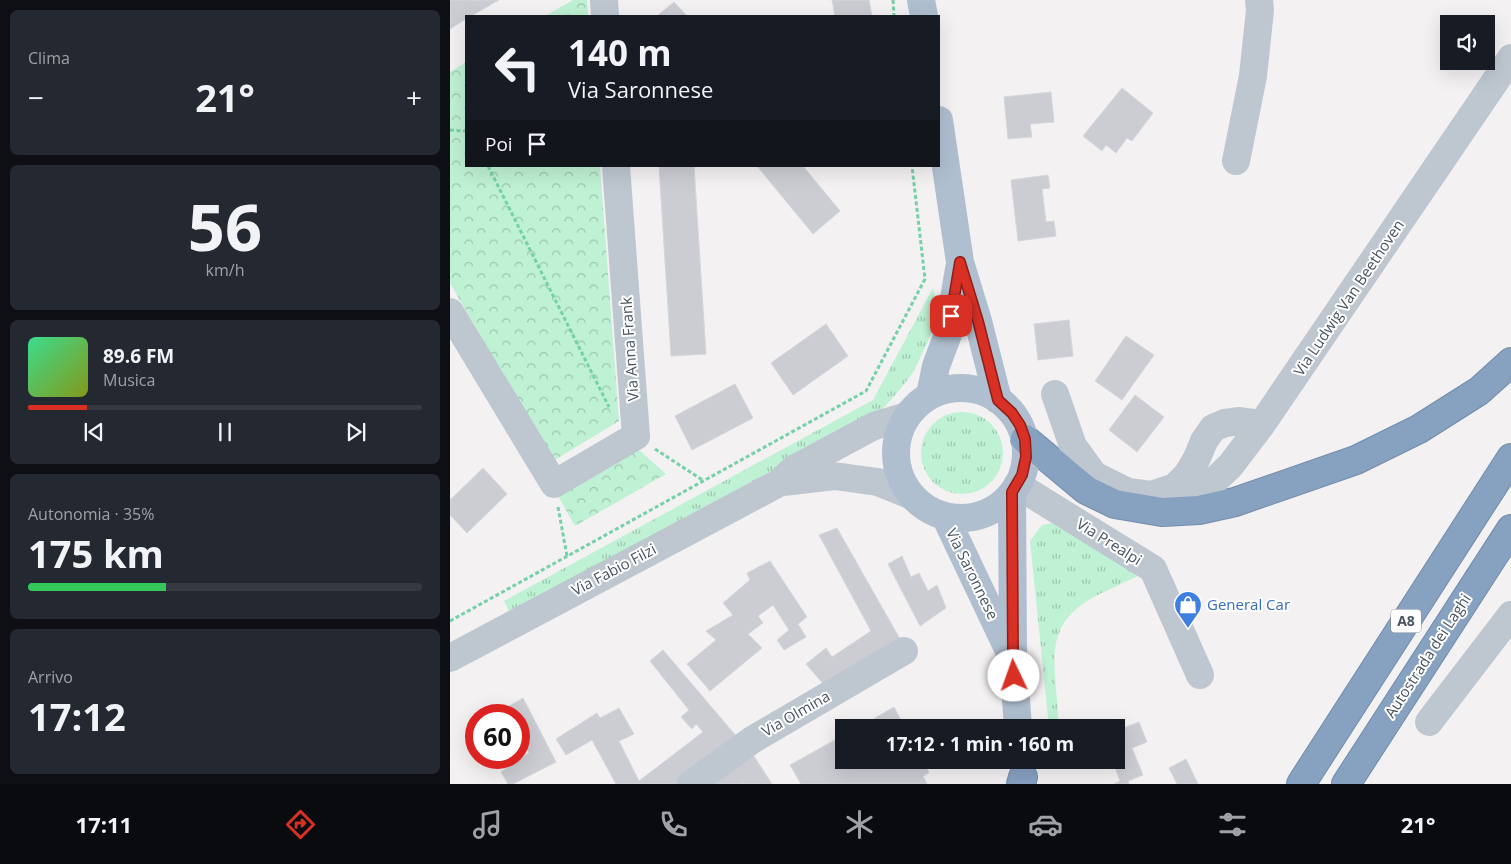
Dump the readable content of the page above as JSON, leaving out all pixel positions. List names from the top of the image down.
{
  "streets": {
    "highway": ["A8", "Autostrada dei Laghi"],
    "main road": ["Via Saronnese"],
    "street": [
      "Via Ludwig Van Beethoven",
      "Via Anna Frank",
      "Via Prealpi",
      "Via Fabio Filzi",
      "Via Olmina"
    ]
  },
  "crossings": [
    ["Via Prealpi", "Via Fabio Filzi"],
    ["Via Prealpi", "Via Saronnese"],
    ["Via Fabio Filzi", "Via Saronnese"]
  ],
  "places": {
    "shop": ["General Car"]
  },
  "page": {
    "tile": [
      "Clima",
      ["56", "km/h"],
      ["Autonomia · 35%", "175 km"],
      ["Arrivo", "17:12"]
    ],
    "turn": ["140 m", "Via Saronnese"],
    "heat": ["−", "21°", "+"],
    "then": "Poi",
    "song": ["89.6 FM", "Musica"],
    "limit": "60",
    "trip": "17:12 · 1 min · 160 m",
    "tabs": ["17:11", "21°"]
  }
}
